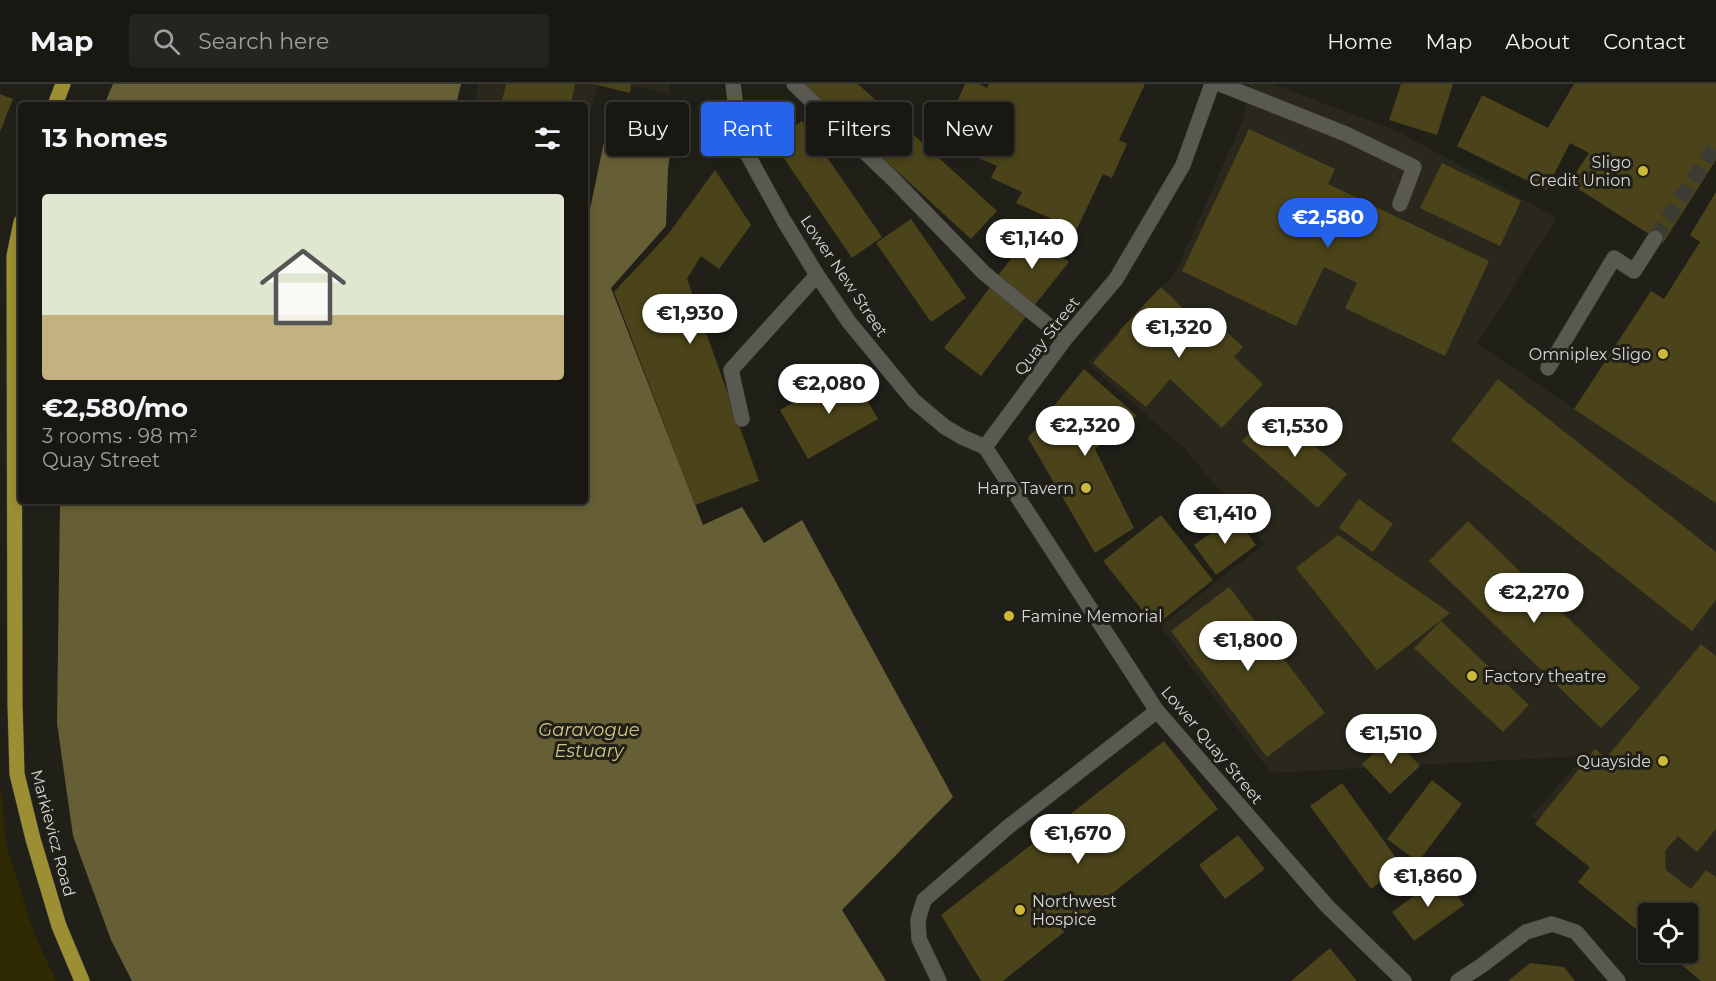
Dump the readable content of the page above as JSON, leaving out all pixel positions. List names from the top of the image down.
{
  "streets": {
    "main road": ["Markievicz Road"],
    "street": ["Lower New Street", "Quay Street", "Lower Quay Street"]
  },
  "crossings": [
    ["Lower New Street", "Quay Street"],
    ["Lower New Street", "Lower Quay Street"],
    ["Quay Street", "Lower Quay Street"]
  ],
  "water": ["Garavogue Estuary"],
  "places": [
    "Sligo Credit Union",
    "Omniplex Sligo",
    "Harp Tavern",
    "Famine Memorial",
    "Factory theatre",
    "Quayside",
    "Northwest Hospice"
  ],
  "page": {
    "header": "Map",
    "search": "Search here",
    "nav": [
      "Home",
      "Map",
      "About",
      "Contact"
    ],
    "chip": [
      "Buy",
      "Rent",
      "Filters",
      "New"
    ],
    "heading": "13 homes",
    "list": [
      {
        "name": "€2,580/mo",
        "note": "3 rooms · 98 m² · Quay Street"
      }
    ],
    "price": [
      "€2,580",
      "€1,140",
      "€1,930",
      "€1,320",
      "€2,080",
      "€2,320",
      "€1,530",
      "€1,410",
      "€2,270",
      "€1,800",
      "€1,510",
      "€1,670",
      "€1,860"
    ]
  }
}
